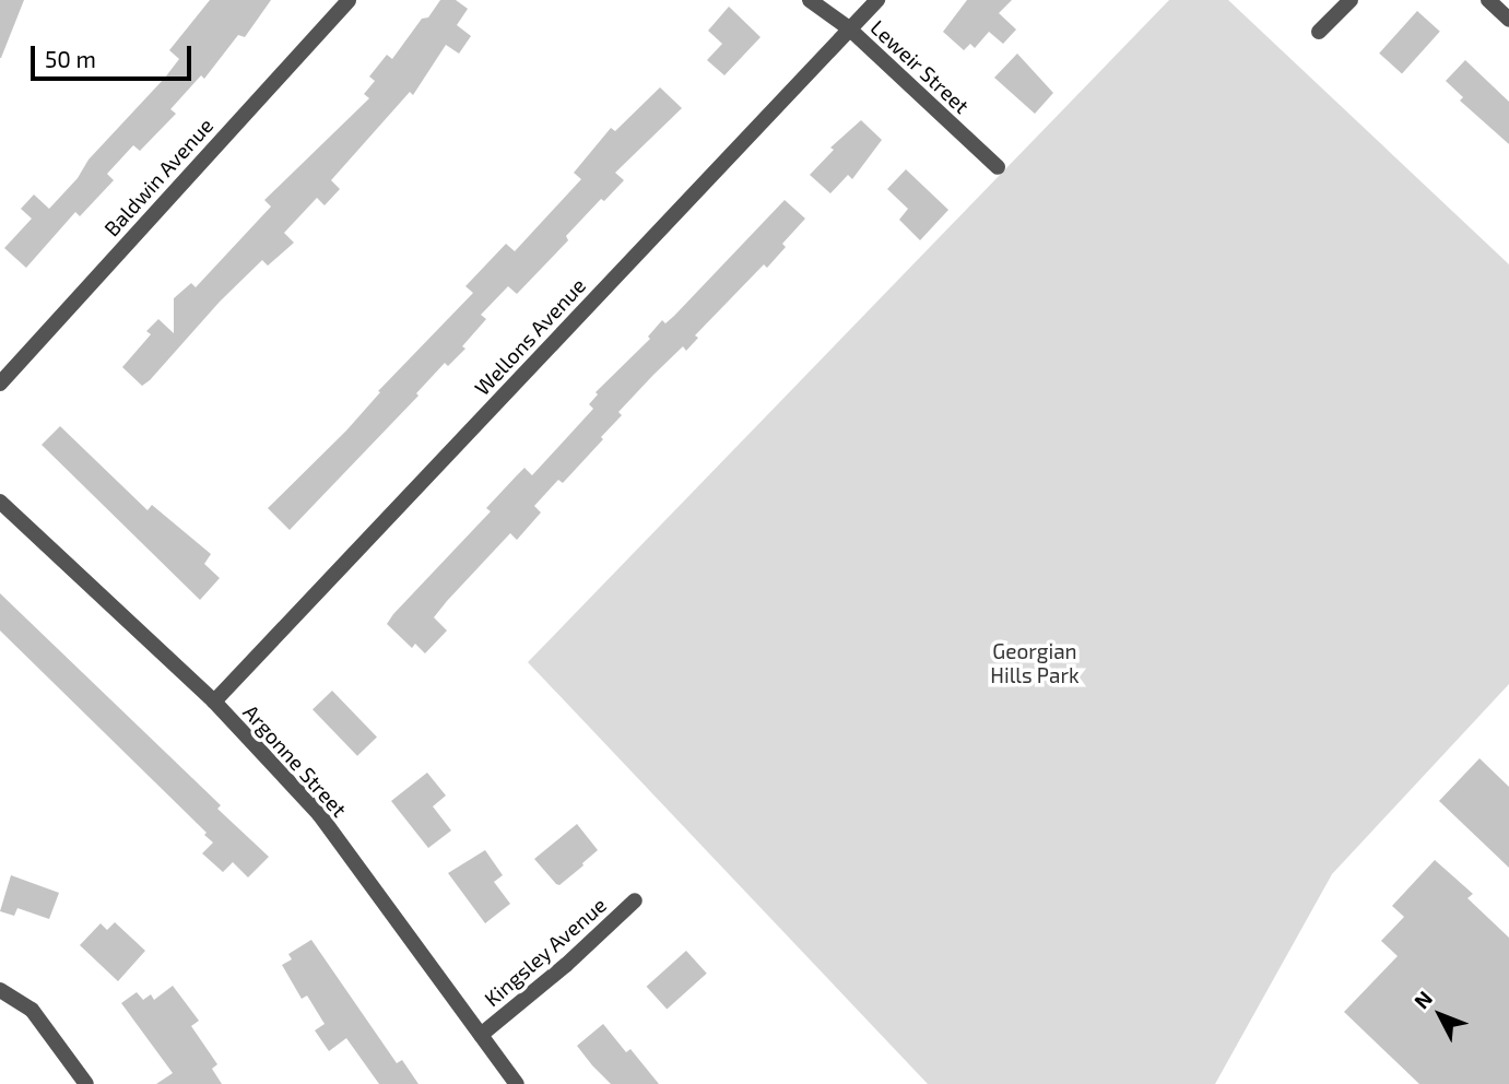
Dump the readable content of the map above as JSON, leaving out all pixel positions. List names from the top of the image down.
{
  "streets": {
    "street": [
      "Leweir Street",
      "Baldwin Avenue",
      "Wellons Avenue",
      "Argonne Street",
      "Kingsley Avenue"
    ]
  },
  "crossings": [
    ["Leweir Street", "Wellons Avenue"],
    ["Wellons Avenue", "Argonne Street"],
    ["Argonne Street", "Kingsley Avenue"]
  ],
  "parks": ["Georgian Hills Park"],
  "scale_bar": "50 m",
  "north": "top left"
}
